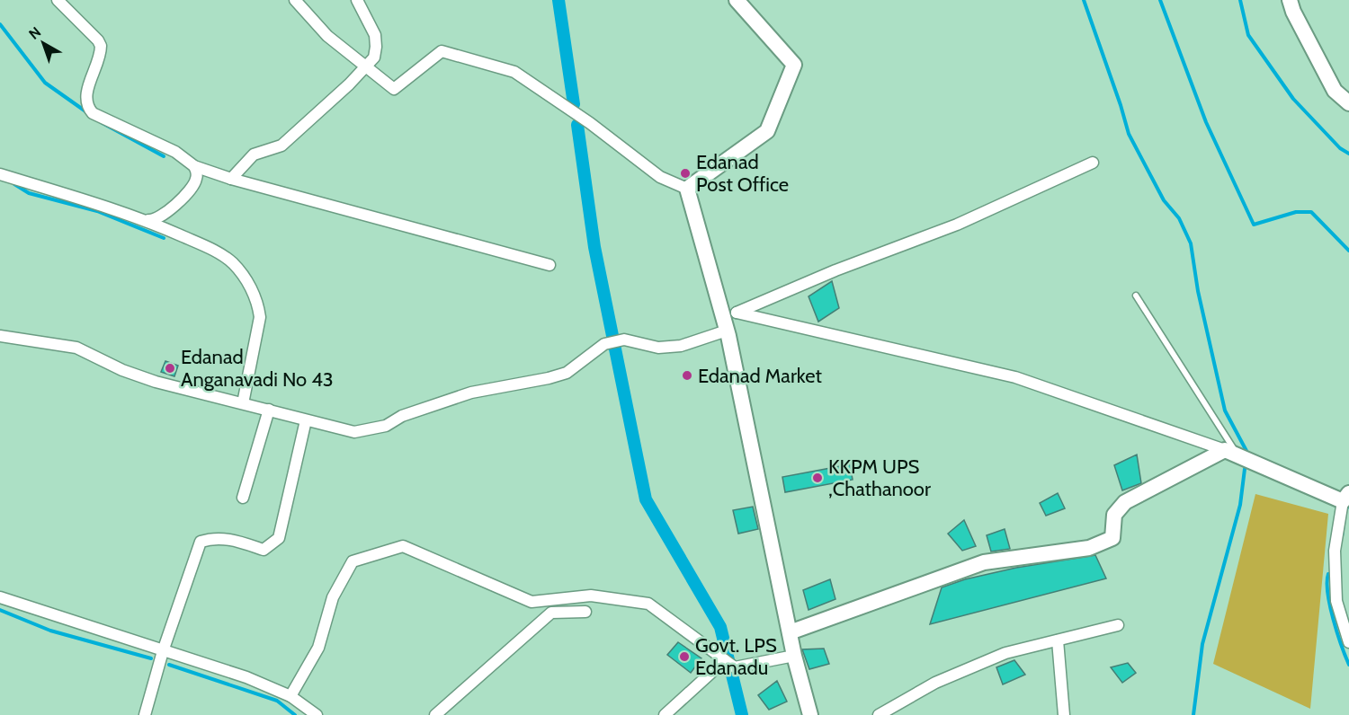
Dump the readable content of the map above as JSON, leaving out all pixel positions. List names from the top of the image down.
{
  "places": [
    "Edanad Post Office",
    "Edanad Anganavadi No 43",
    "Edanad Market",
    "KKPM UPS ,Chathanoor",
    "Govt. LPS Edanadu"
  ],
  "north": "top left"
}
